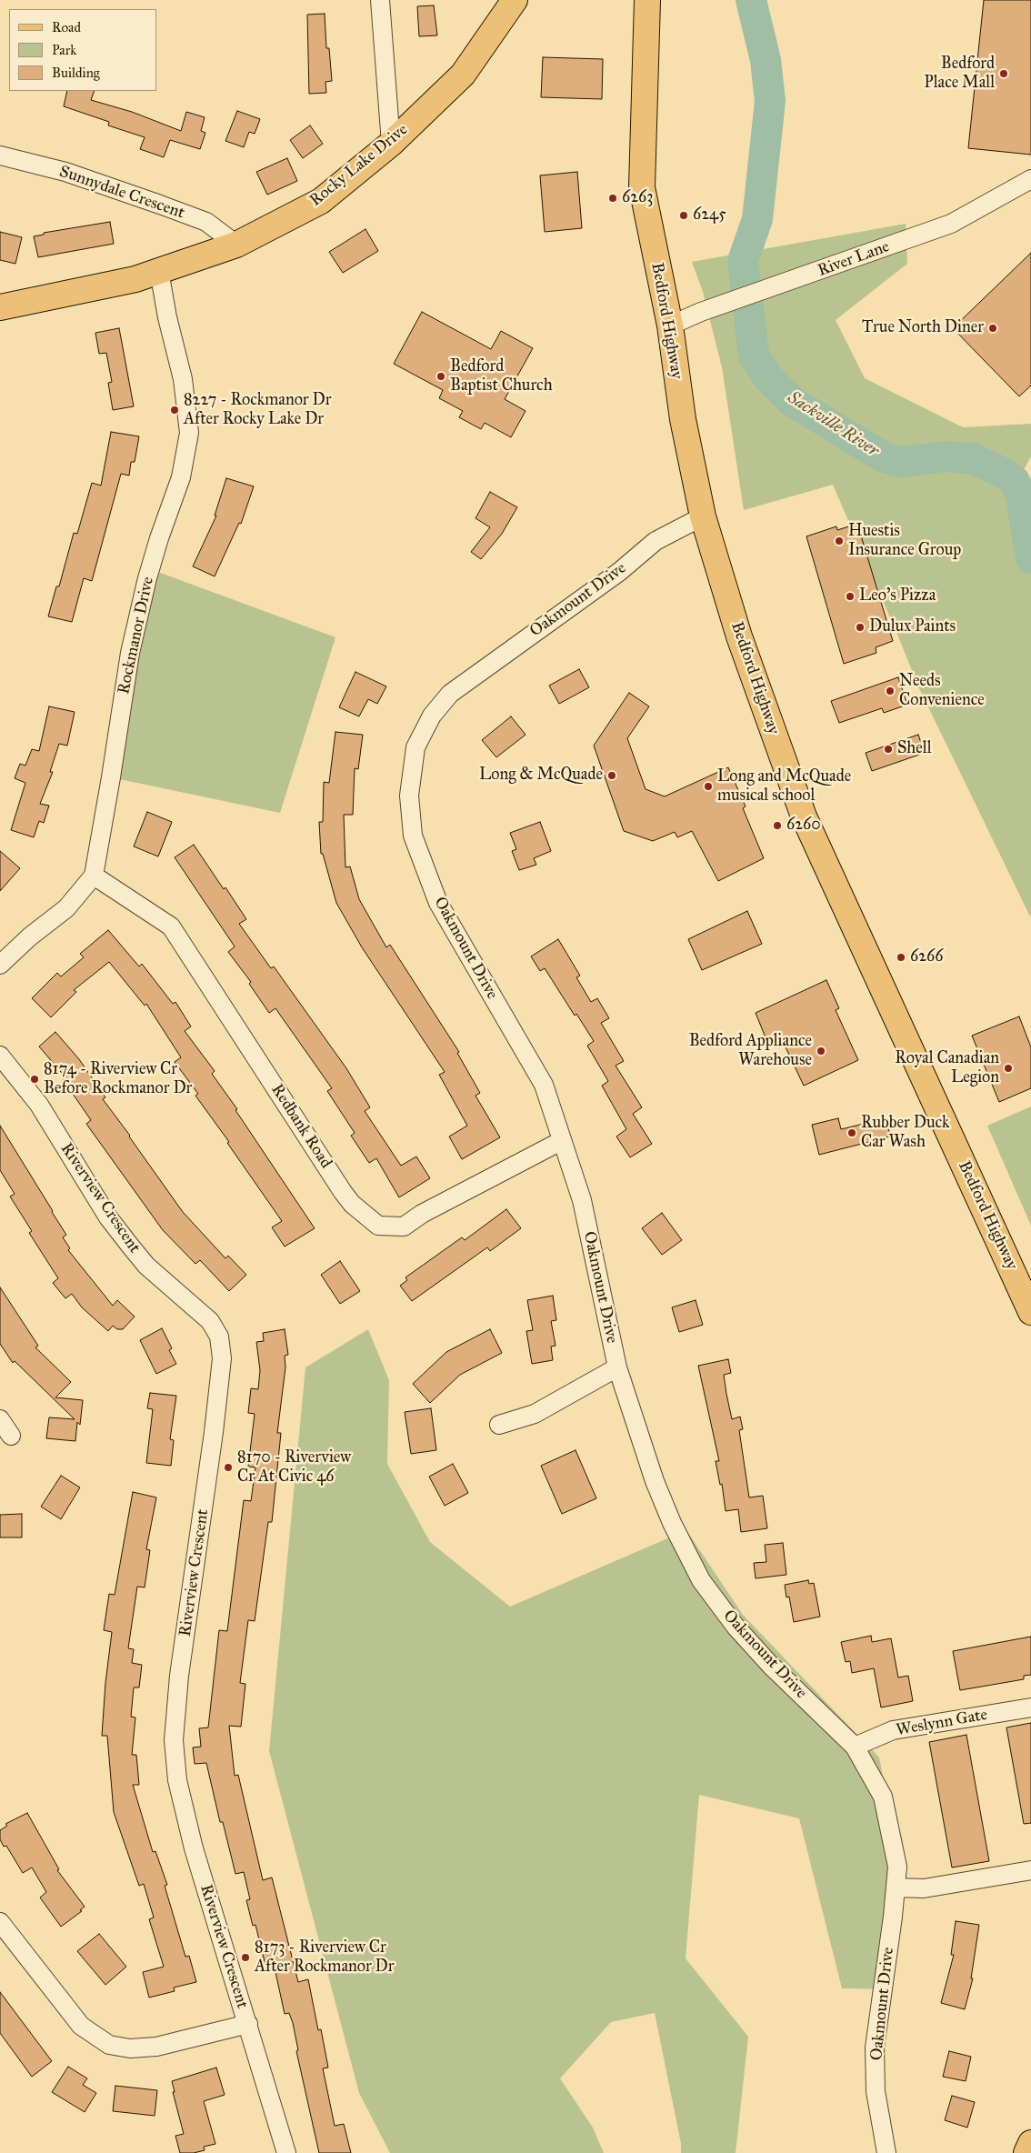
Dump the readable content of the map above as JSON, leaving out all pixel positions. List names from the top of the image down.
{
  "streets": {
    "main road": ["Rocky Lake Drive", "Bedford Highway"],
    "street": [
      "Sunnydale Crescent",
      "River Lane",
      "Oakmount Drive",
      "Rockmanor Drive",
      "Redbank Road",
      "Riverview Crescent",
      "Weslynn Gate"
    ]
  },
  "crossings": [
    ["Rocky Lake Drive", "Sunnydale Crescent"],
    ["Rocky Lake Drive", "Rockmanor Drive"],
    ["River Lane", "Bedford Highway"],
    ["Bedford Highway", "Oakmount Drive"],
    ["Oakmount Drive", "Redbank Road"],
    ["Oakmount Drive", "Weslynn Gate"],
    ["Rockmanor Drive", "Redbank Road"]
  ],
  "water": ["Sackville River"],
  "places": [
    "Bedford Place Mall",
    "6263",
    "6245",
    "True North Diner",
    "Bedford Baptist Church",
    "8227 - Rockmanor Dr After Rocky Lake Dr",
    "Huestis Insurance Group",
    "Leo's Pizza",
    "Dulux Paints",
    "Needs Convenience",
    "Shell",
    "Long & McQuade",
    "Long and McQuade musical school",
    "6260",
    "6266",
    "Bedford Appliance Warehouse",
    "Royal Canadian Legion",
    "8174 - Riverview Cr Before Rockmanor Dr",
    "Rubber Duck Car Wash",
    "8170 - Riverview Cr At Civic 46",
    "8173 - Riverview Cr After Rockmanor Dr"
  ],
  "legend": ["Road", "Park", "Building"]
}
